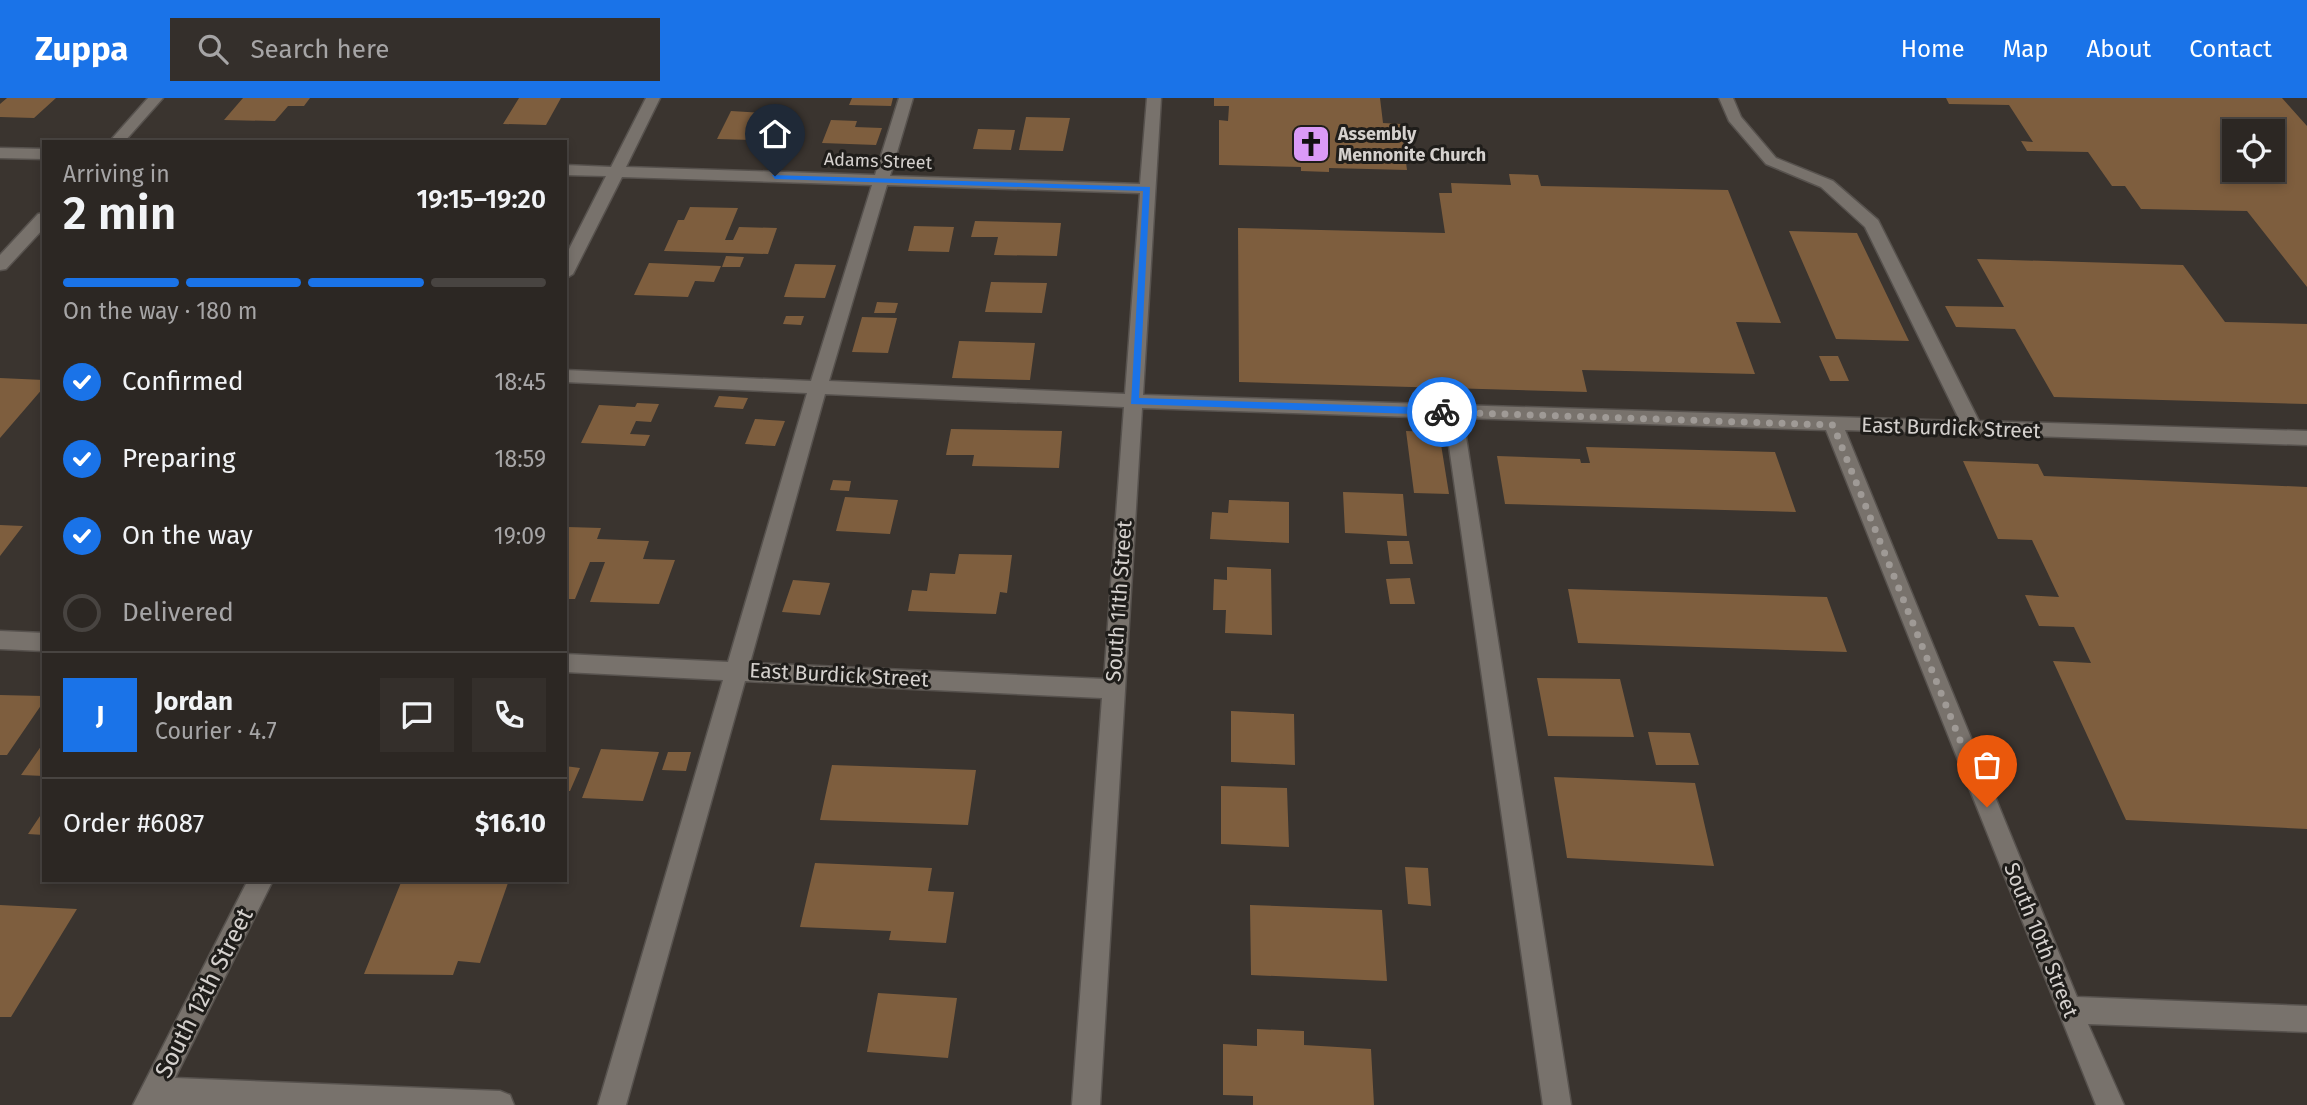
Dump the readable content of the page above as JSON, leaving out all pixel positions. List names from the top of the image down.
{
  "streets": {
    "street": [
      "Adams Street",
      "East Burdick Street",
      "South 11th Street",
      "South 10th Street",
      "South 12th Street"
    ]
  },
  "crossings": [
    ["Adams Street", "South 11th Street"],
    ["East Burdick Street", "South 11th Street"],
    ["East Burdick Street", "South 10th Street"]
  ],
  "places": {
    "church": ["Assembly Mennonite Church"]
  },
  "page": {
    "header": "Zuppa",
    "search": "Search here",
    "nav": [
      "Home",
      "Map",
      "About",
      "Contact"
    ],
    "heading": ["2 min", "Arriving in", "19:15–19:20"],
    "panel": [
      "Jordan",
      "Courier · 4.7",
      "Order #6087",
      "$16.10"
    ],
    "bar": "On the way · 180 m",
    "list": [
      ["Confirmed", "18:45"],
      ["Preparing", "18:59"],
      ["On the way", "19:09"],
      "Delivered"
    ],
    "round": "J"
  }
}
